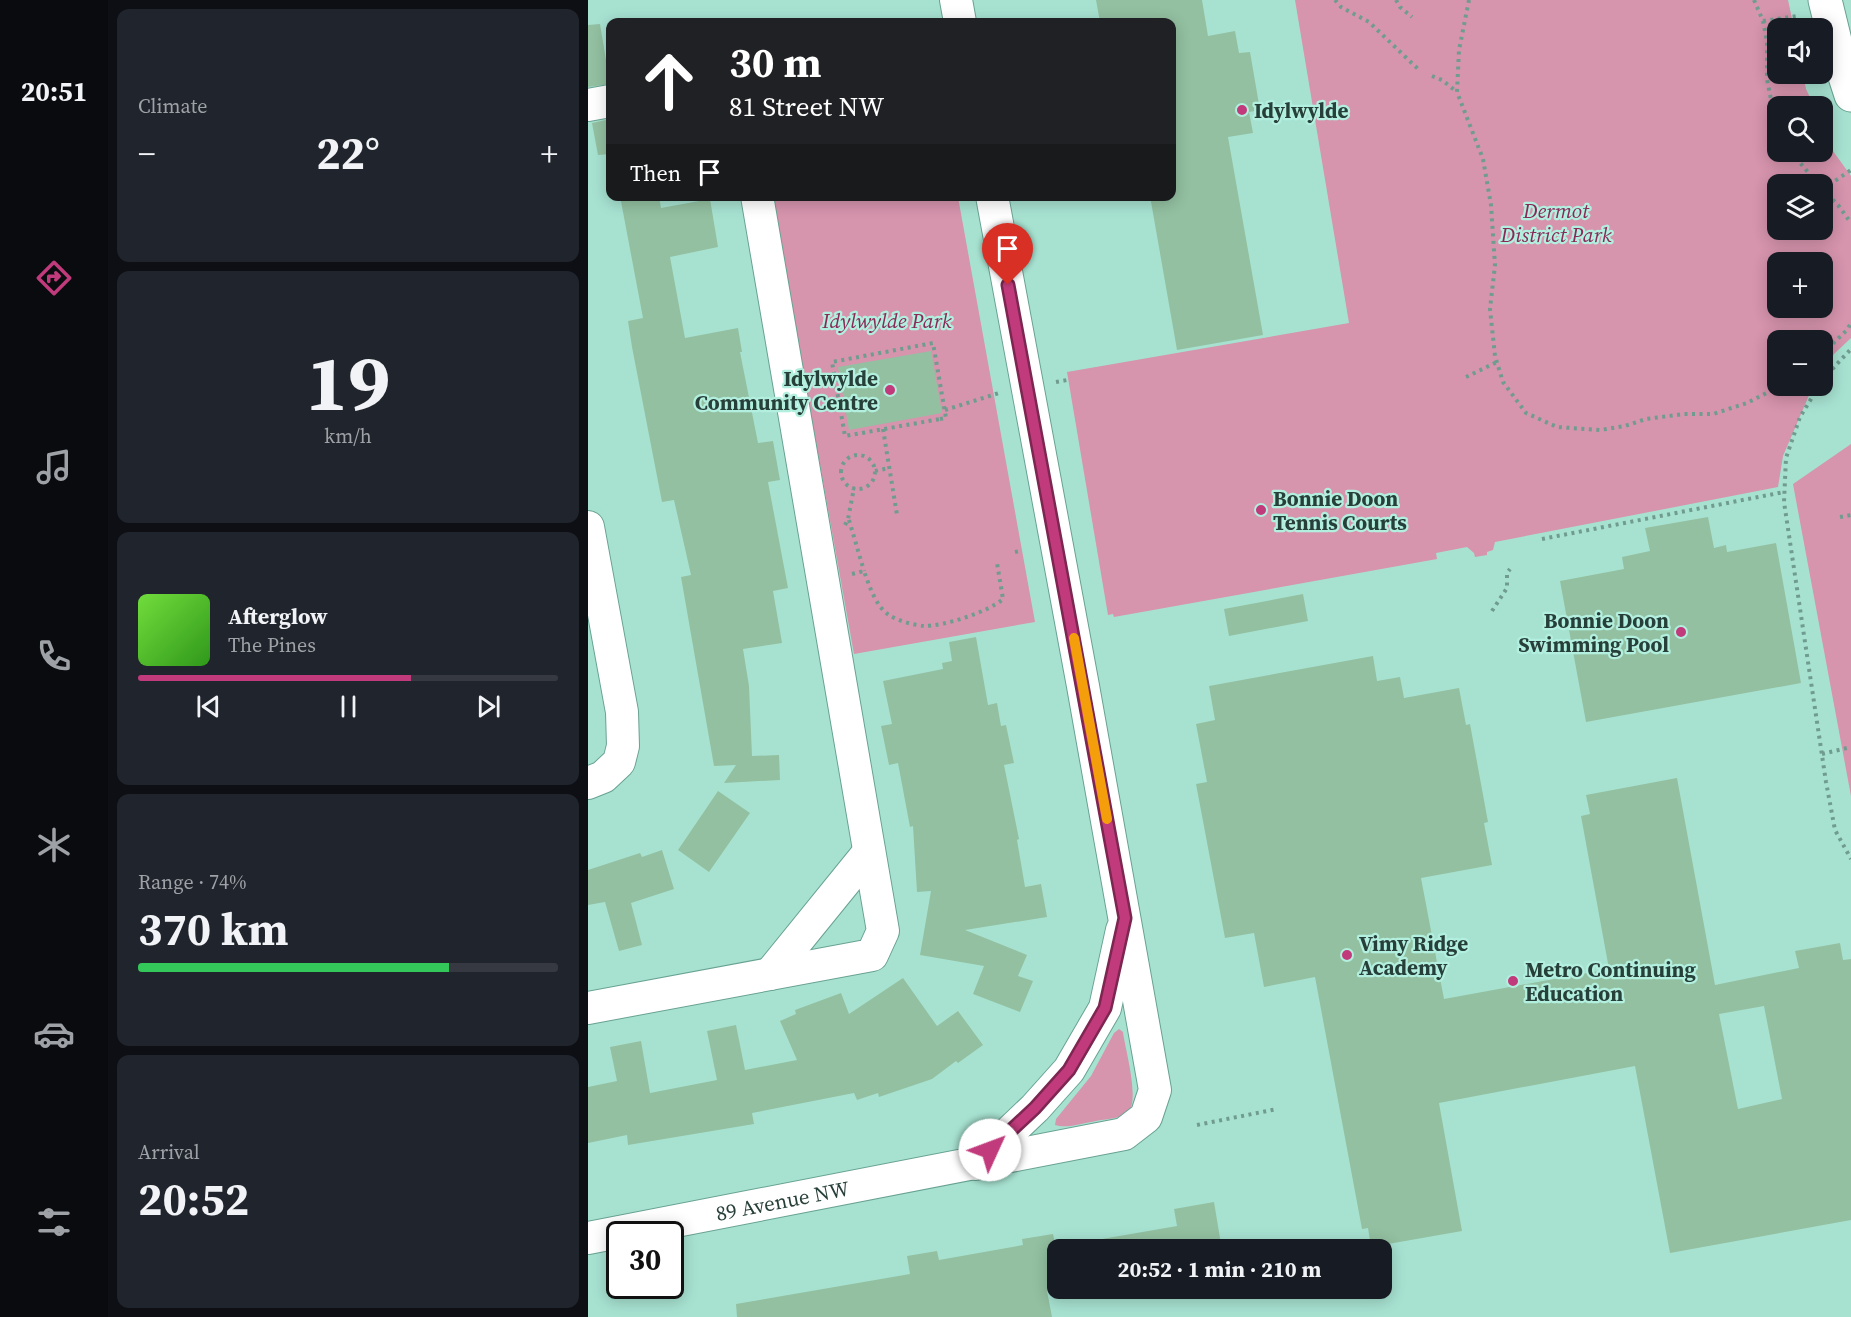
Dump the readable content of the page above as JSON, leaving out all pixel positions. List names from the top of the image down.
{
  "streets": {
    "street": ["89 Avenue NW"]
  },
  "parks": ["Dermot District Park", "Idylwylde Park"],
  "places": [
    "Idylwylde",
    "Idylwylde Community Centre",
    "Bonnie Doon Tennis Courts",
    "Bonnie Doon Swimming Pool",
    "Vimy Ridge Academy",
    "Metro Continuing Education"
  ],
  "page": {
    "tabs": "20:51",
    "tile": [
      "Climate",
      ["19", "km/h"],
      ["Range · 74%", "370 km"],
      ["Arrival", "20:52"]
    ],
    "map_buttons": ["+", "−"],
    "turn": ["30 m", "81 Street NW"],
    "heat": ["−", "22°", "+"],
    "then": "Then",
    "song": ["Afterglow", "The Pines"],
    "limit": "30",
    "trip": "20:52 · 1 min · 210 m"
  }
}
